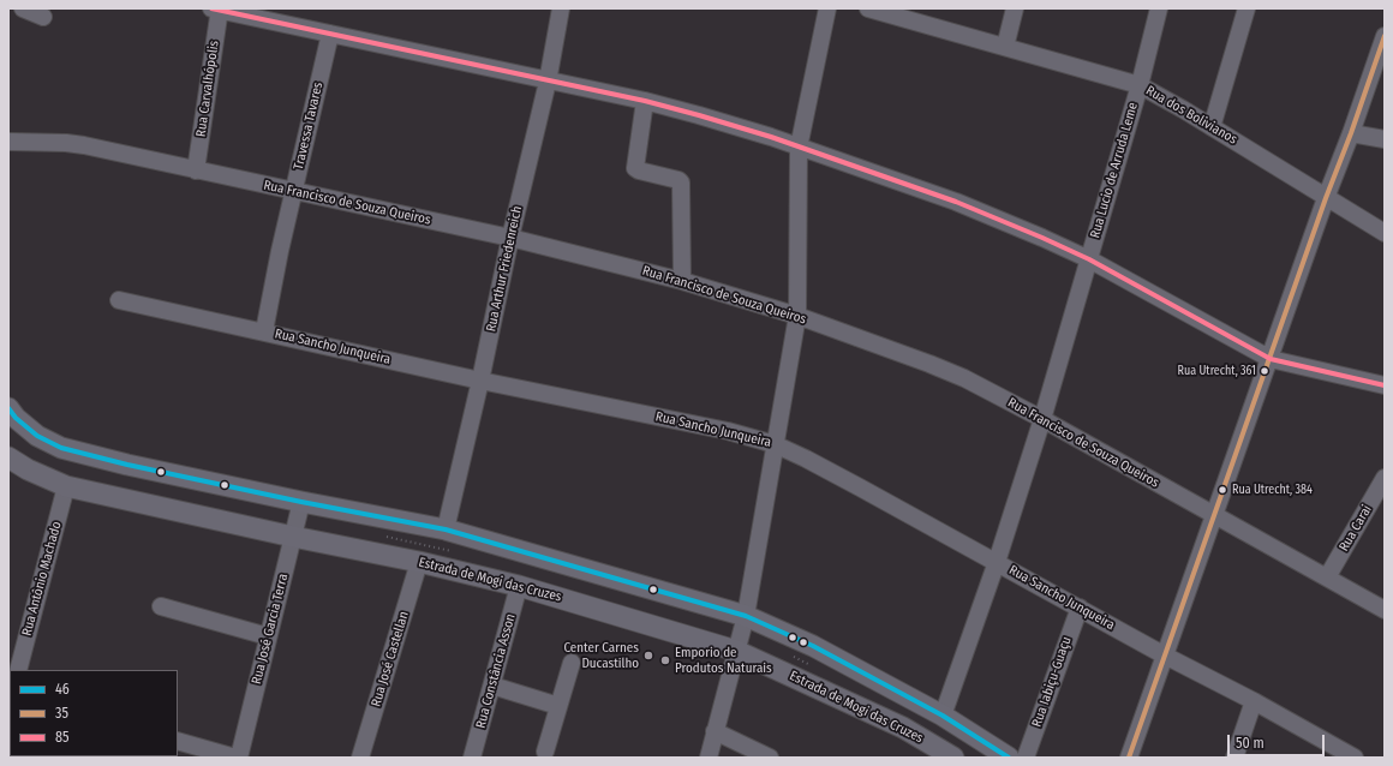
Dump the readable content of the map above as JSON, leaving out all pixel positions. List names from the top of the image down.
{
  "streets": {
    "main road": ["Estrada de Mogi das Cruzes"],
    "street": [
      "Rua Carvalhópolis",
      "Rua dos Bolivianos",
      "Travessa Tavares",
      "Rua Lucio de Arruda Leme",
      "Rua Francisco de Souza Queiros",
      "Rua Arthur Friedenreich",
      "Rua Sancho Junqueira",
      "Rua Carai",
      "Rua Antônio Machado",
      "Rua José Garcia Terra",
      "Rua José Castellan",
      "Rua Constância Asson",
      "Rua Iabiçu-Guaçu"
    ]
  },
  "crossings": [
    ["Rua Carvalhópolis", "Rua Francisco de Souza Queiros"],
    ["Rua dos Bolivianos", "Rua Lucio de Arruda Leme"],
    ["Travessa Tavares", "Rua Francisco de Souza Queiros"],
    ["Travessa Tavares", "Rua Sancho Junqueira"],
    ["Rua Lucio de Arruda Leme", "Rua Francisco de Souza Queiros"],
    ["Rua Lucio de Arruda Leme", "Rua Sancho Junqueira"],
    ["Rua Francisco de Souza Queiros", "Rua Arthur Friedenreich"],
    ["Rua Francisco de Souza Queiros", "Rua Carai"],
    ["Rua Arthur Friedenreich", "Rua Sancho Junqueira"],
    ["Rua Sancho Junqueira", "Rua Iabiçu-Guaçu"],
    ["Rua Antônio Machado", "Estrada de Mogi das Cruzes"],
    ["Estrada de Mogi das Cruzes", "Rua José Garcia Terra"],
    ["Estrada de Mogi das Cruzes", "Rua José Castellan"],
    ["Estrada de Mogi das Cruzes", "Rua Constância Asson"]
  ],
  "places": [
    "Rua Utrecht, 361",
    "Rua Utrecht, 384",
    "Center Carnes Ducastilho",
    "Emporio de Produtos Naturais"
  ],
  "lines": ["transit line 85", "transit line 35", "transit line 46"],
  "legend": ["46", "35", "85"],
  "scale_bar": "50 m"
}
